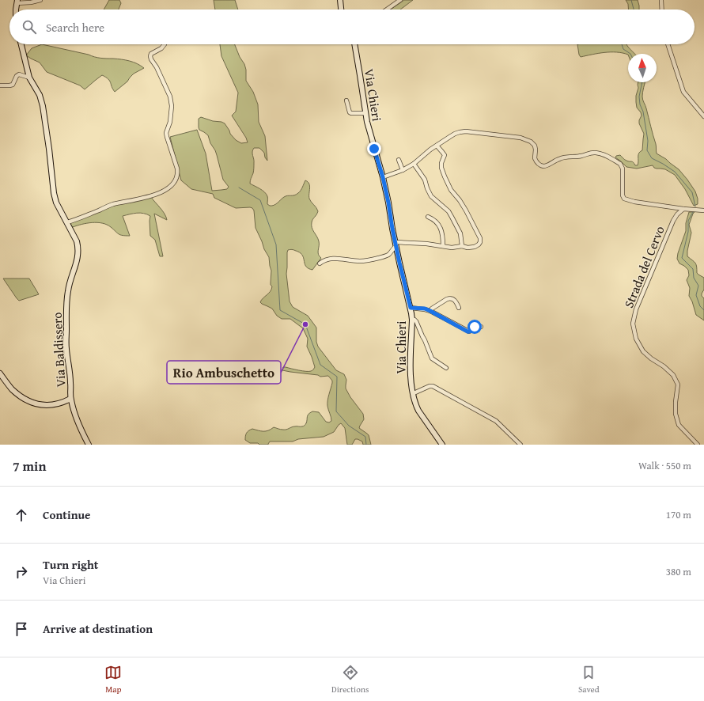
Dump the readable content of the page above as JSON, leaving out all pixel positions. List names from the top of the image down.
{
  "streets": {
    "street": ["Via Chieri", "Strada del Cervo", "Via Baldissero"]
  },
  "places": ["Rio Ambuschetto"],
  "north": "top",
  "page": {
    "search": "Search here",
    "heading": ["7 min", "Walk · 550 m"],
    "list": [
      ["Continue", "170 m"],
      ["Turn right", "Via Chieri", "380 m"],
      "Arrive at destination"
    ],
    "nav": ["Map", "Directions", "Saved"]
  }
}
